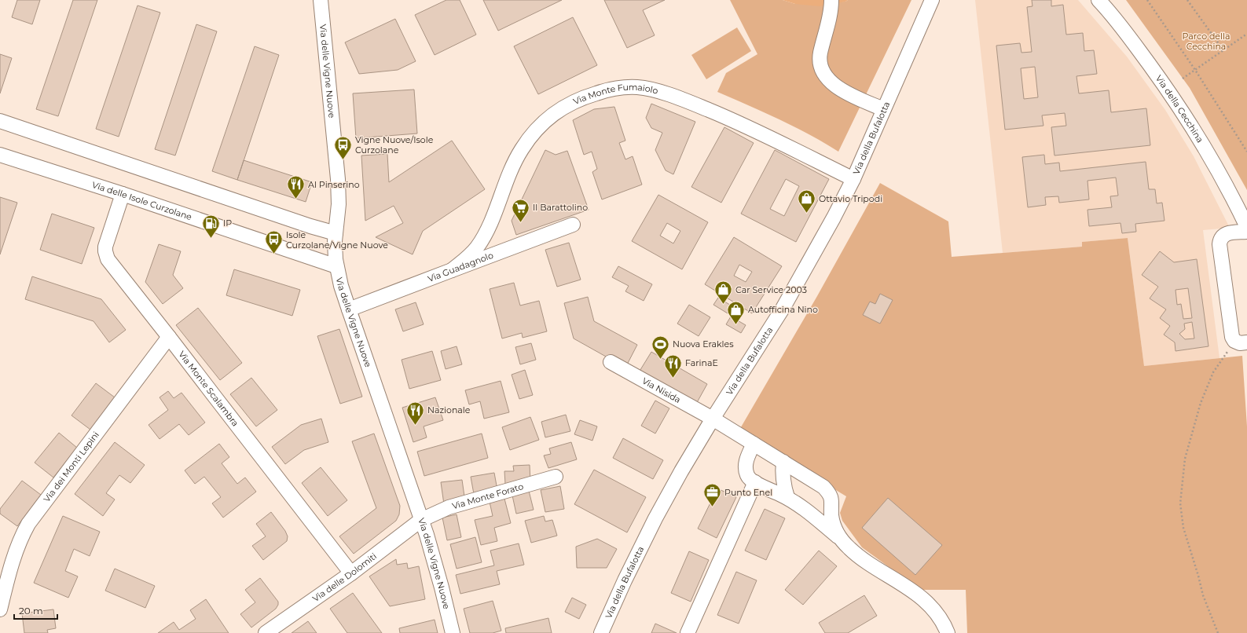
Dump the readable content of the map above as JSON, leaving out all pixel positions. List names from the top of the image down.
{
  "streets": {
    "street": [
      "Via delle Vigne Nuove",
      "Via Monte Fumaiolo",
      "Via della Cecchina",
      "Via della Bufalotta",
      "Via delle Isole Curzolane",
      "Via Guadagnolo",
      "Via Monte Scalambra",
      "Via Nisida",
      "Via dei Monti Lepini",
      "Via Monte Forato",
      "Via delle Dolomiti"
    ]
  },
  "crossings": [
    ["Via delle Vigne Nuove", "Via delle Isole Curzolane"],
    ["Via delle Vigne Nuove", "Via Guadagnolo"],
    ["Via delle Vigne Nuove", "Via Monte Forato"],
    ["Via delle Vigne Nuove", "Via delle Dolomiti"],
    ["Via Monte Fumaiolo", "Via della Bufalotta"],
    ["Via Monte Fumaiolo", "Via Guadagnolo"],
    ["Via della Bufalotta", "Via Nisida"],
    ["Via delle Isole Curzolane", "Via Monte Scalambra"],
    ["Via Monte Scalambra", "Via dei Monti Lepini"],
    ["Via Monte Scalambra", "Via delle Dolomiti"],
    ["Via Monte Forato", "Via delle Dolomiti"]
  ],
  "parks": ["Parco della Cecchina"],
  "places": {
    "bus stop": ["Vigne Nuove/Isole Curzolane", "Isole Curzolane/Vigne Nuove"],
    "restaurant": ["Al Pinserino", "FarinaE", "Nazionale"],
    "shop": ["Ottavio Tripodi", "Car Service 2003", "Autofficina Nino"],
    "supermarket": ["Il Barattolino"],
    "fuel station": ["IP"],
    "sports": ["Nuova Erakles"],
    "office": ["Punto Enel"]
  },
  "scale_bar": "20 m"
}
